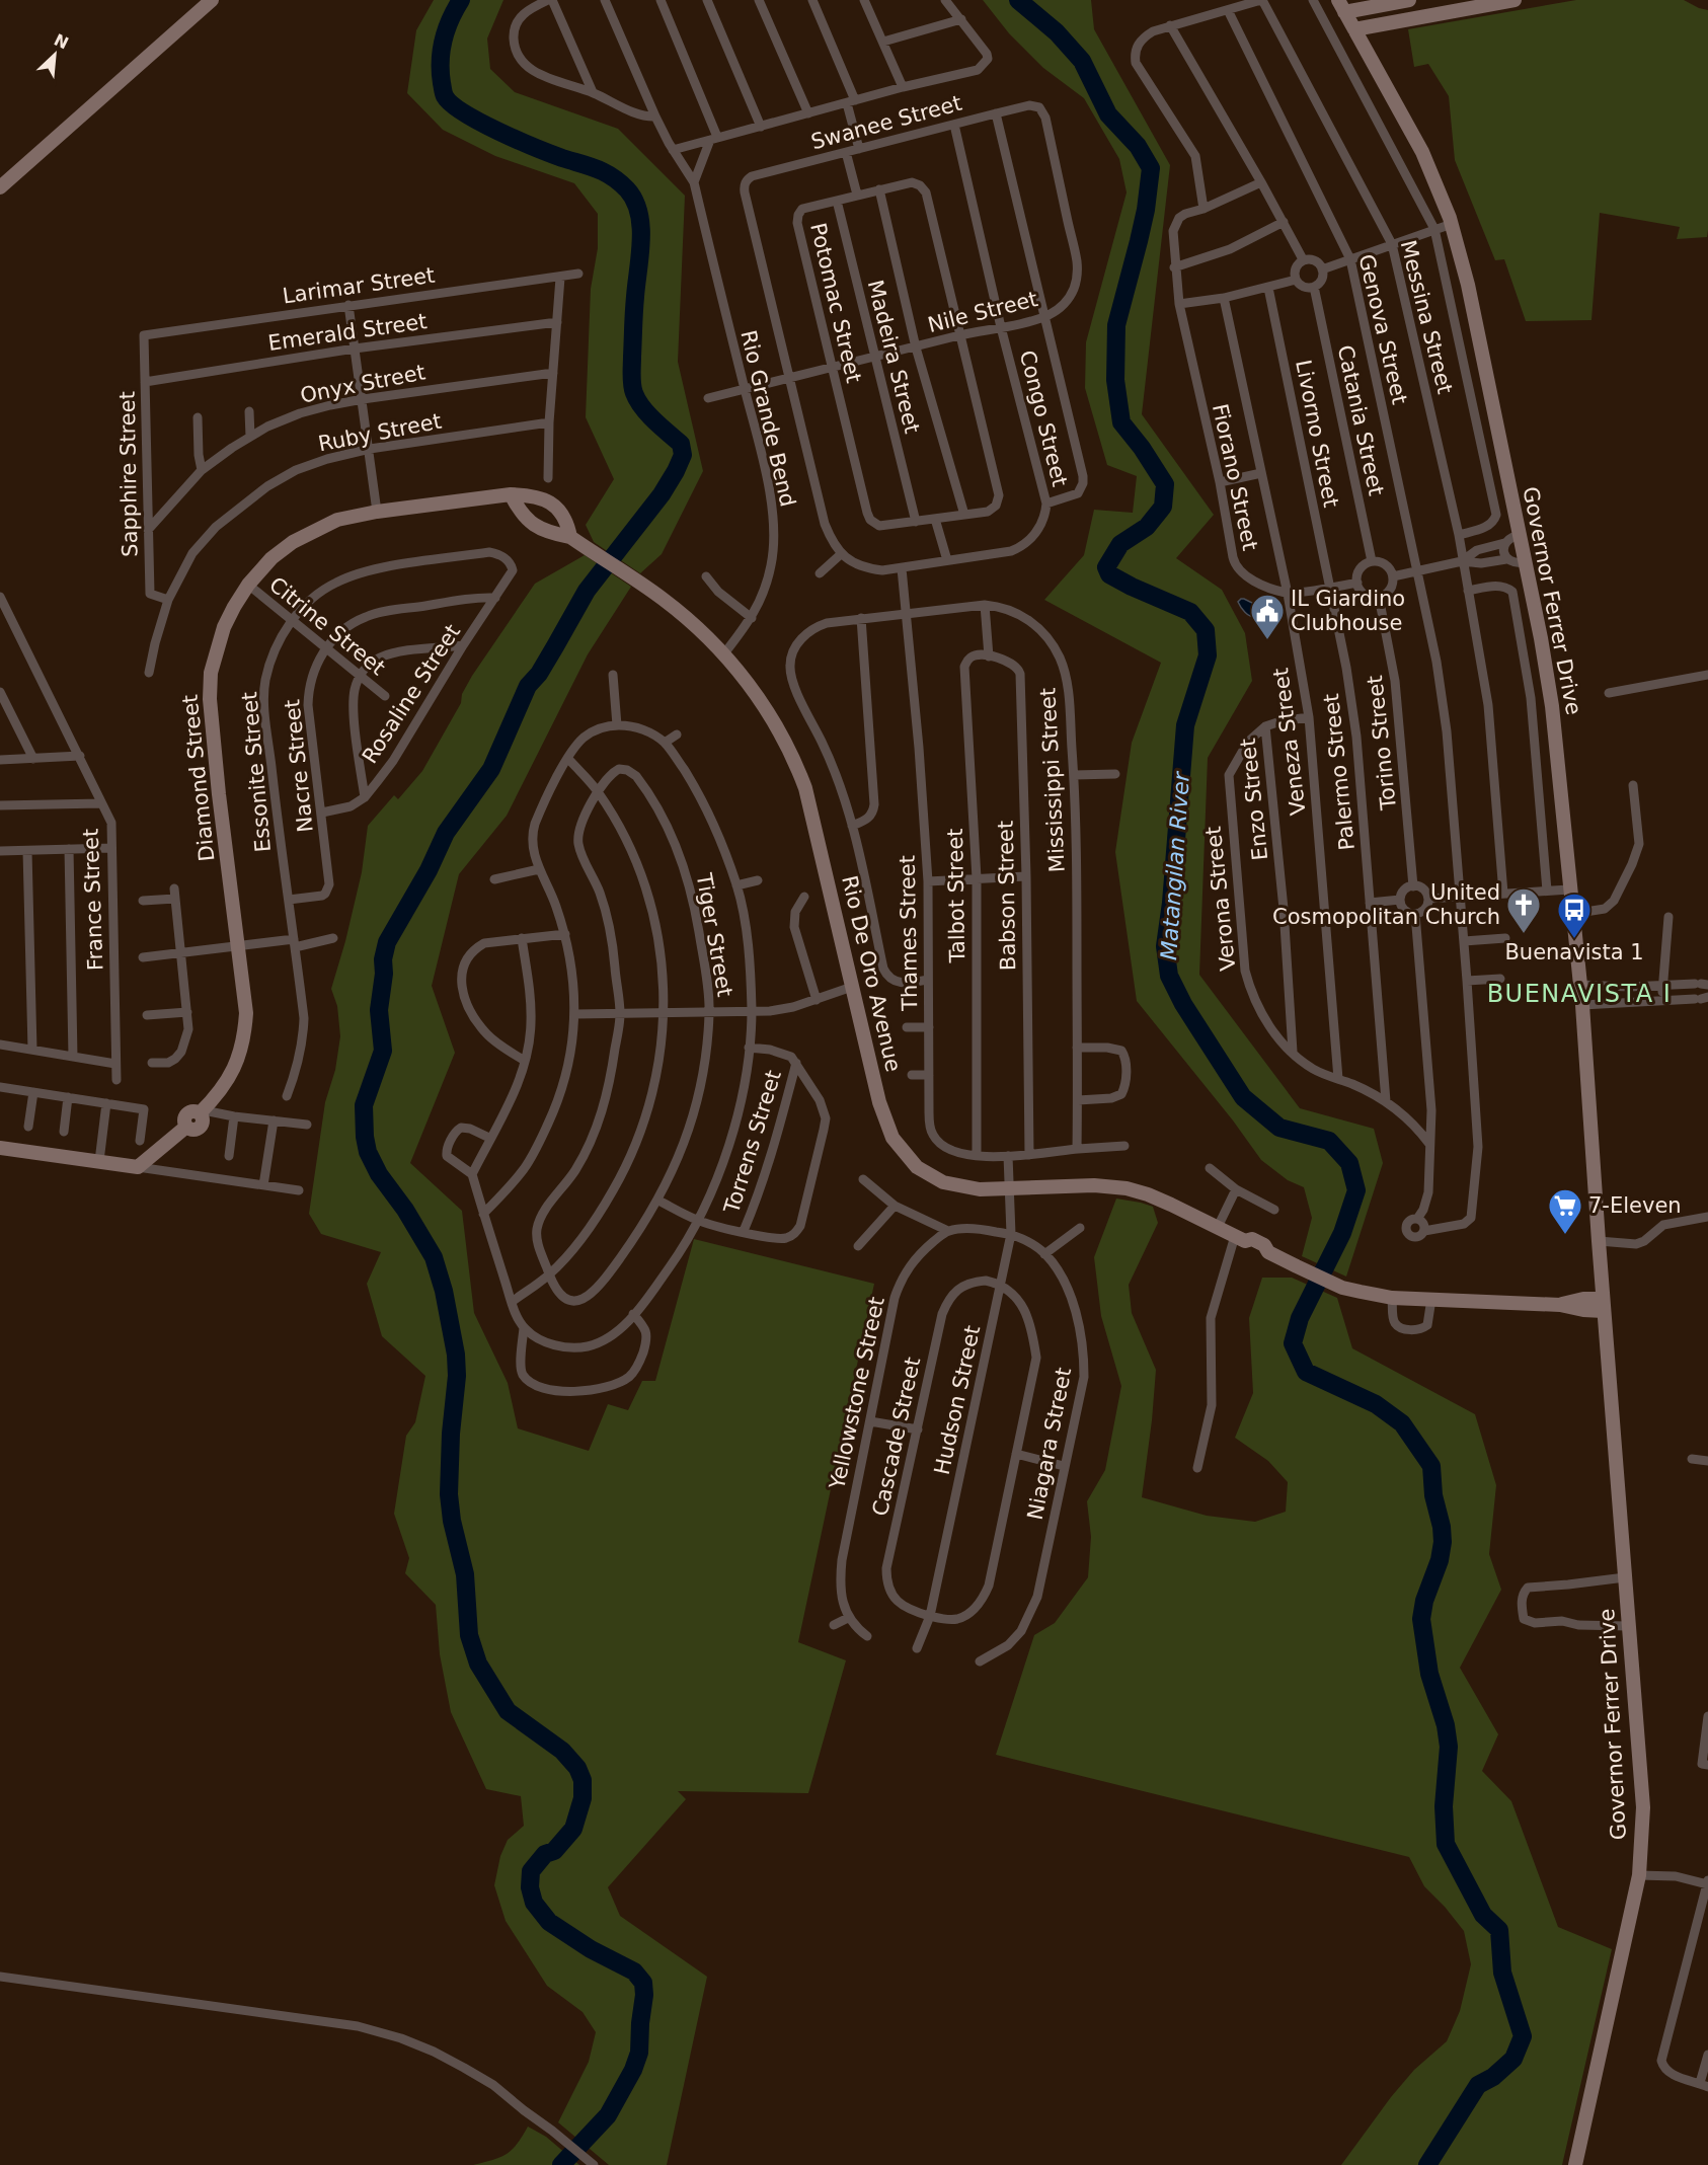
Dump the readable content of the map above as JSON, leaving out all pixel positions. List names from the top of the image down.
{
  "streets": {
    "street": [
      "Swanee Street",
      "Larimar Street",
      "Potomac Street",
      "Nile Street",
      "Messina Street",
      "Genova Street",
      "Emerald Street",
      "Madeira Street",
      "Onyx Street",
      "Rio Grande Bend",
      "Congo Street",
      "Catania Street",
      "Ruby Street",
      "Livorno Street",
      "Sapphire Street",
      "Fiorano Street",
      "Governor Ferrer Drive",
      "Citrine Street",
      "Rosaline Street",
      "Veneza Street",
      "Torino Street",
      "Nacre Street",
      "Essonite Street",
      "Palermo Street",
      "Diamond Street",
      "Mississippi Street",
      "Enzo Street",
      "Talbot Street",
      "Babson Street",
      "Verona Street",
      "France Street",
      "Thames Street",
      "Tiger Street",
      "Rio De Oro Avenue",
      "Torrens Street",
      "Yellowstone Street",
      "Hudson Street",
      "Cascade Street",
      "Niagara Street"
    ]
  },
  "crossings": [
    ["Swanee Street", "Nile Street"],
    ["Swanee Street", "Congo Street"],
    ["Larimar Street", "Sapphire Street"],
    ["Potomac Street", "Nile Street"],
    ["Potomac Street", "Madeira Street"],
    ["Nile Street", "Madeira Street"],
    ["Nile Street", "Rio Grande Bend"],
    ["Nile Street", "Congo Street"],
    ["Emerald Street", "Sapphire Street"],
    ["Onyx Street", "Sapphire Street"],
    ["Rio Grande Bend", "Rio De Oro Avenue"],
    ["Congo Street", "Thames Street"],
    ["Catania Street", "Torino Street"],
    ["Ruby Street", "Sapphire Street"],
    ["Livorno Street", "Palermo Street"],
    ["Fiorano Street", "Veneza Street"],
    ["Governor Ferrer Drive", "Rio De Oro Avenue"],
    ["Citrine Street", "Nacre Street"],
    ["Citrine Street", "Essonite Street"],
    ["Citrine Street", "Diamond Street"],
    ["Rosaline Street", "Nacre Street"],
    ["Rosaline Street", "Essonite Street"],
    ["Veneza Street", "Verona Street"],
    ["Nacre Street", "Essonite Street"],
    ["Palermo Street", "Verona Street"],
    ["Mississippi Street", "Thames Street"],
    ["Enzo Street", "Verona Street"],
    ["Talbot Street", "Babson Street"],
    ["Talbot Street", "Thames Street"],
    ["Babson Street", "Thames Street"],
    ["Thames Street", "Hudson Street"],
    ["Rio De Oro Avenue", "Hudson Street"],
    ["Hudson Street", "Cascade Street"],
    ["Hudson Street", "Niagara Street"]
  ],
  "districts": ["BUENAVISTA I"],
  "water": ["Matangilan River"],
  "places": {
    "public building": ["IL Giardino Clubhouse"],
    "church": ["United Cosmopolitan Church"],
    "bus stop": ["Buenavista 1"],
    "supermarket": ["7-Eleven"]
  },
  "north": "top right"
}
